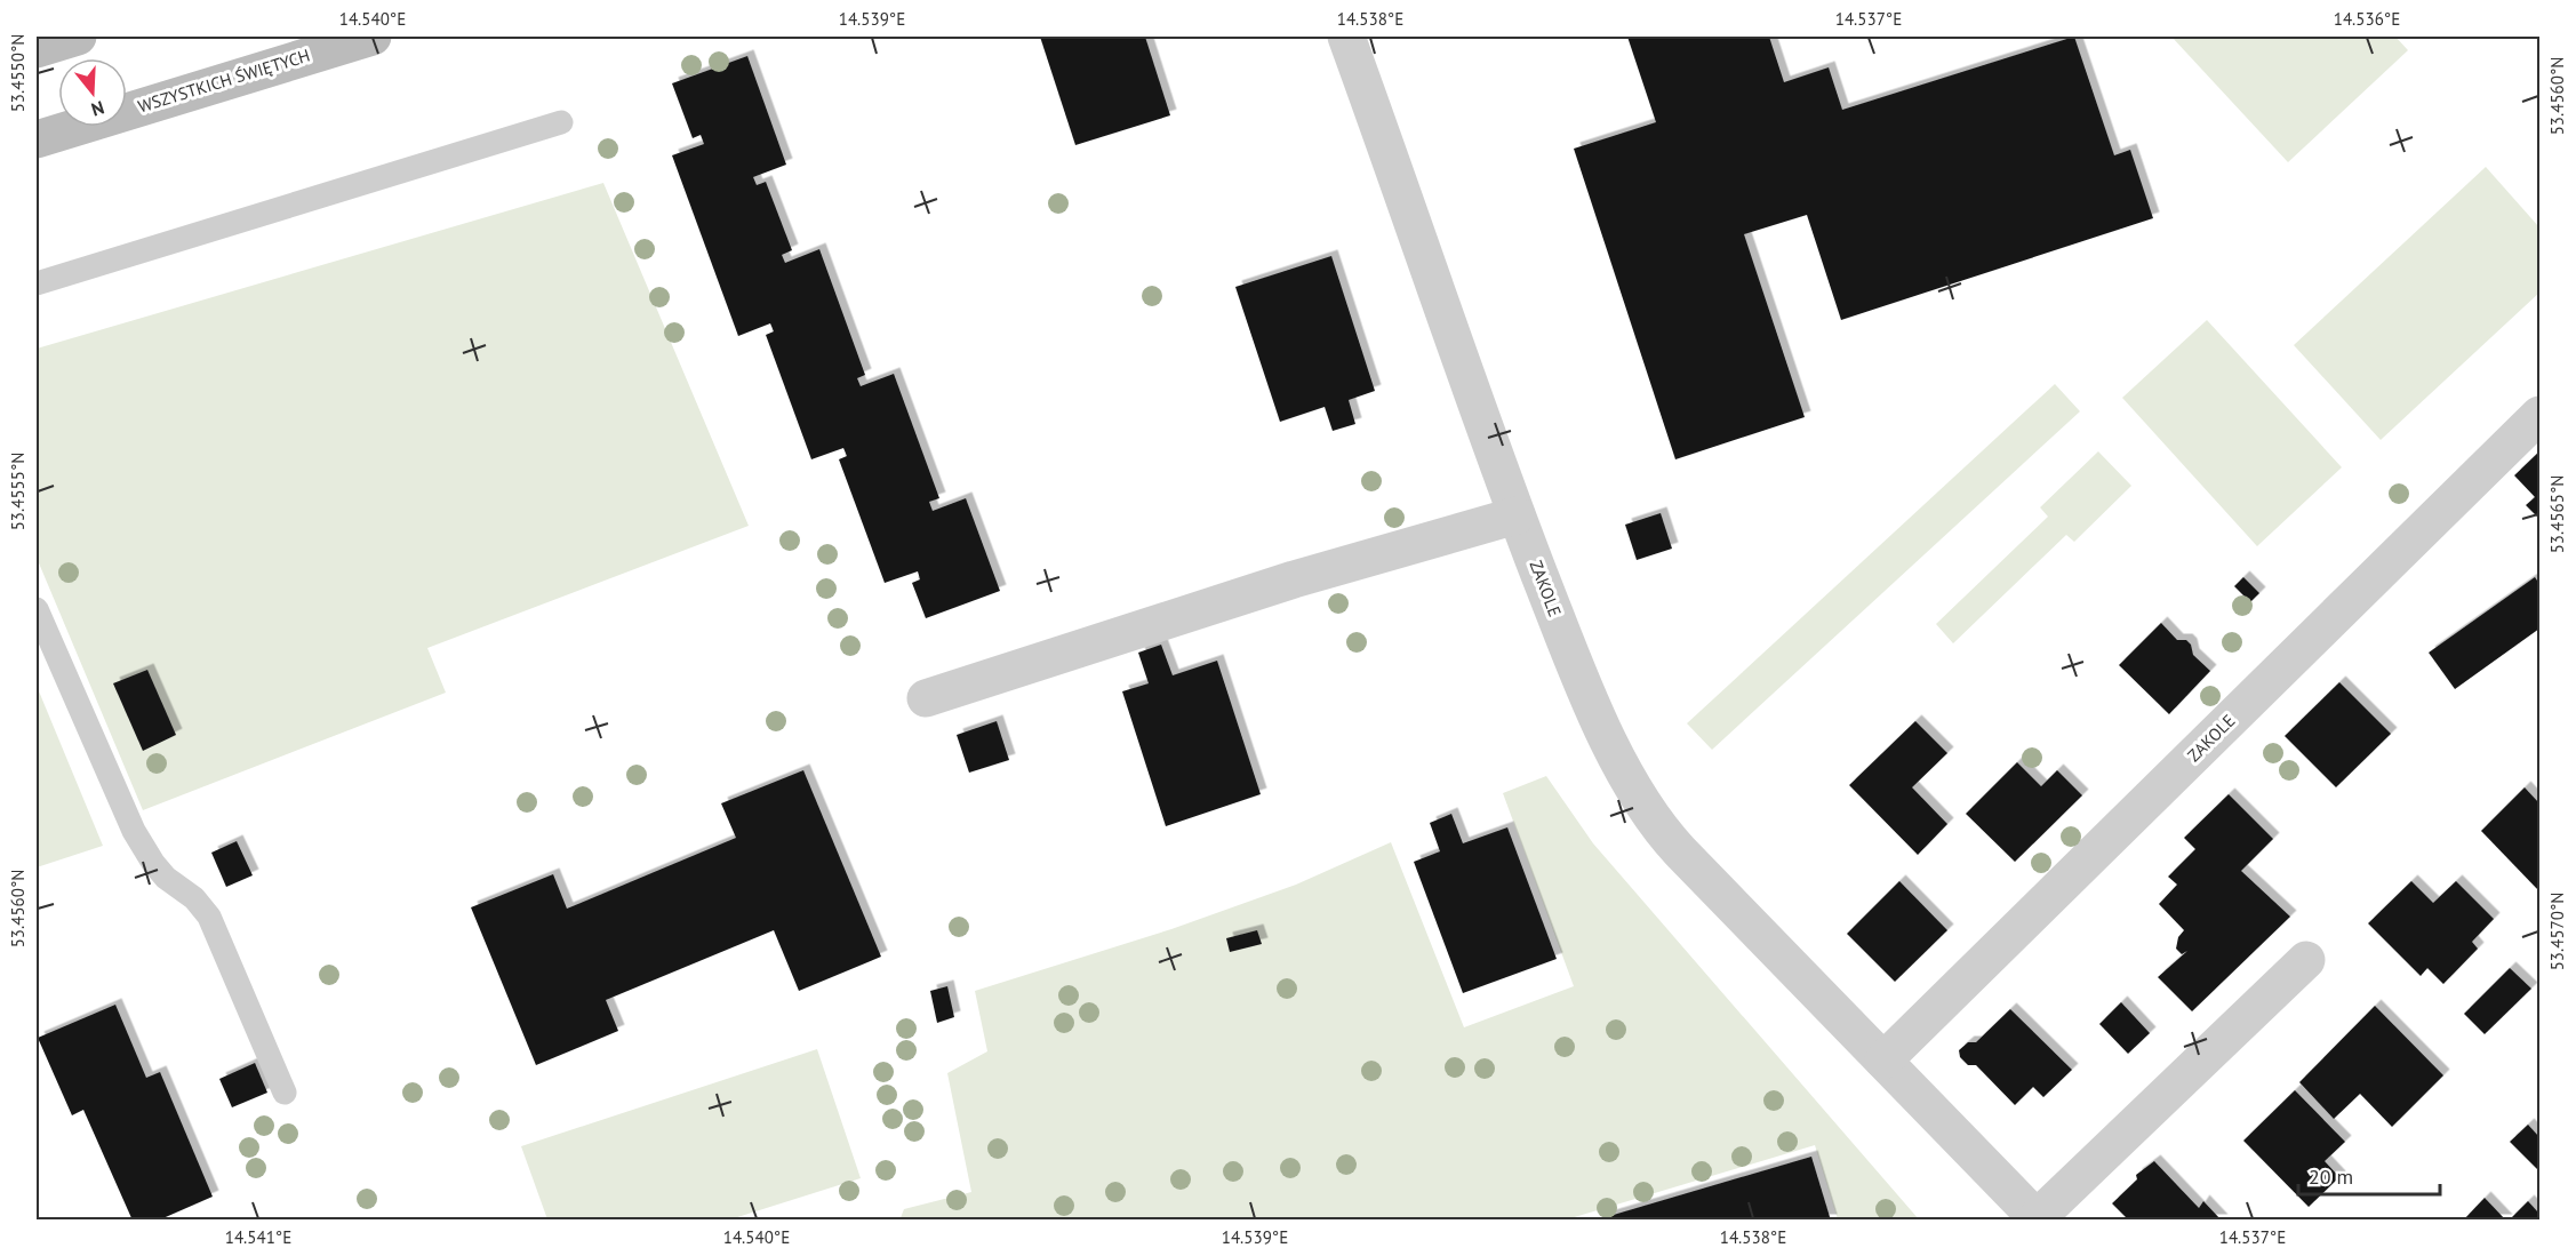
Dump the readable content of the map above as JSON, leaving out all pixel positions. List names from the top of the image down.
{
  "streets": {
    "street": ["WSZYSTKICH ŚWIĘTYCH", "ZAKOLE"]
  },
  "scale_bar": "20 m",
  "north": "bottom",
  "coordinates": [
    "14.540°E",
    "14.539°E",
    "14.538°E",
    "14.537°E",
    "14.536°E",
    "53.4550°N",
    "53.4560°N",
    "53.4555°N",
    "53.4565°N",
    "53.4570°N",
    "14.541°E"
  ]
}
